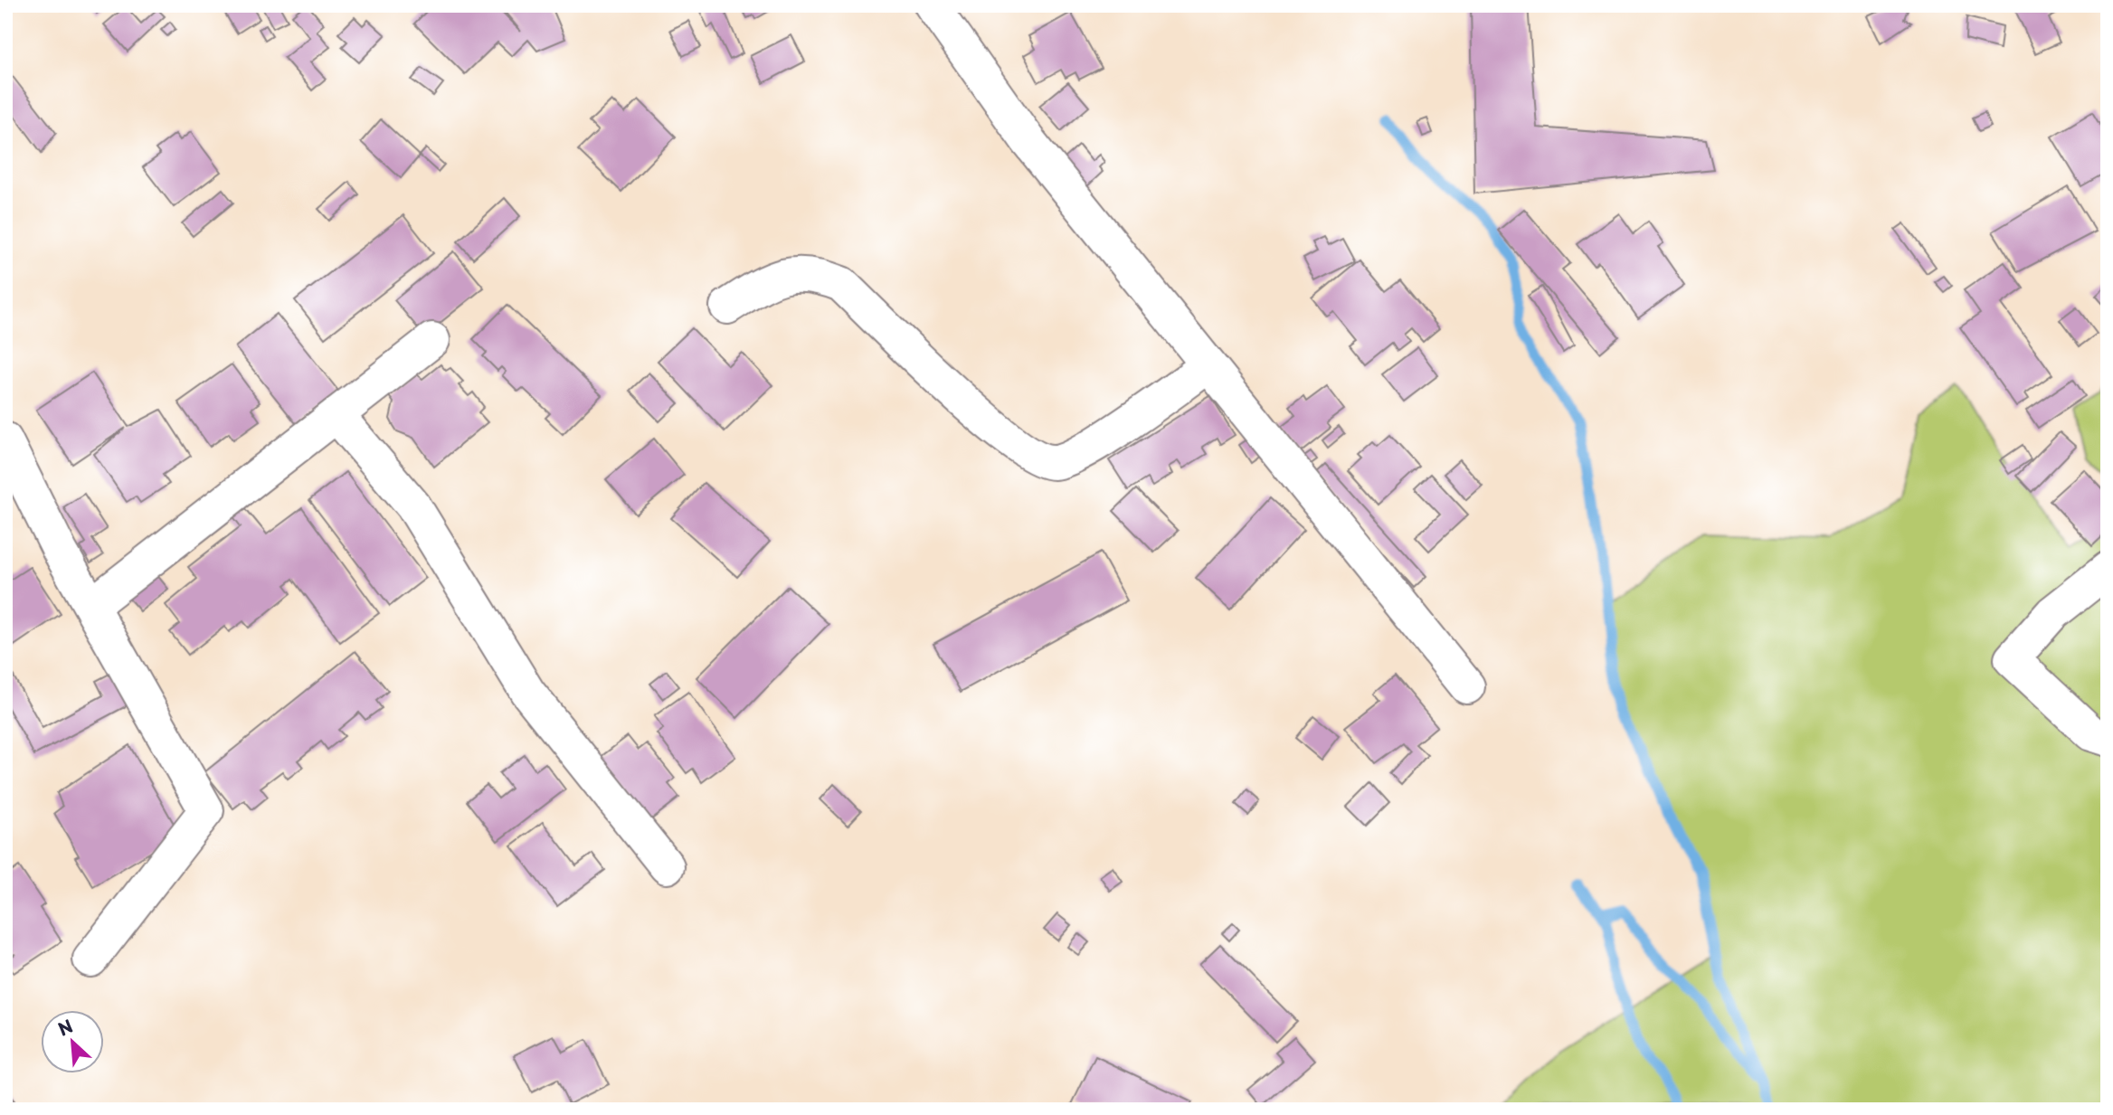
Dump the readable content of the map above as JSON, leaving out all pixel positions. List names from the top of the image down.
{
  "north": "top left"
}
